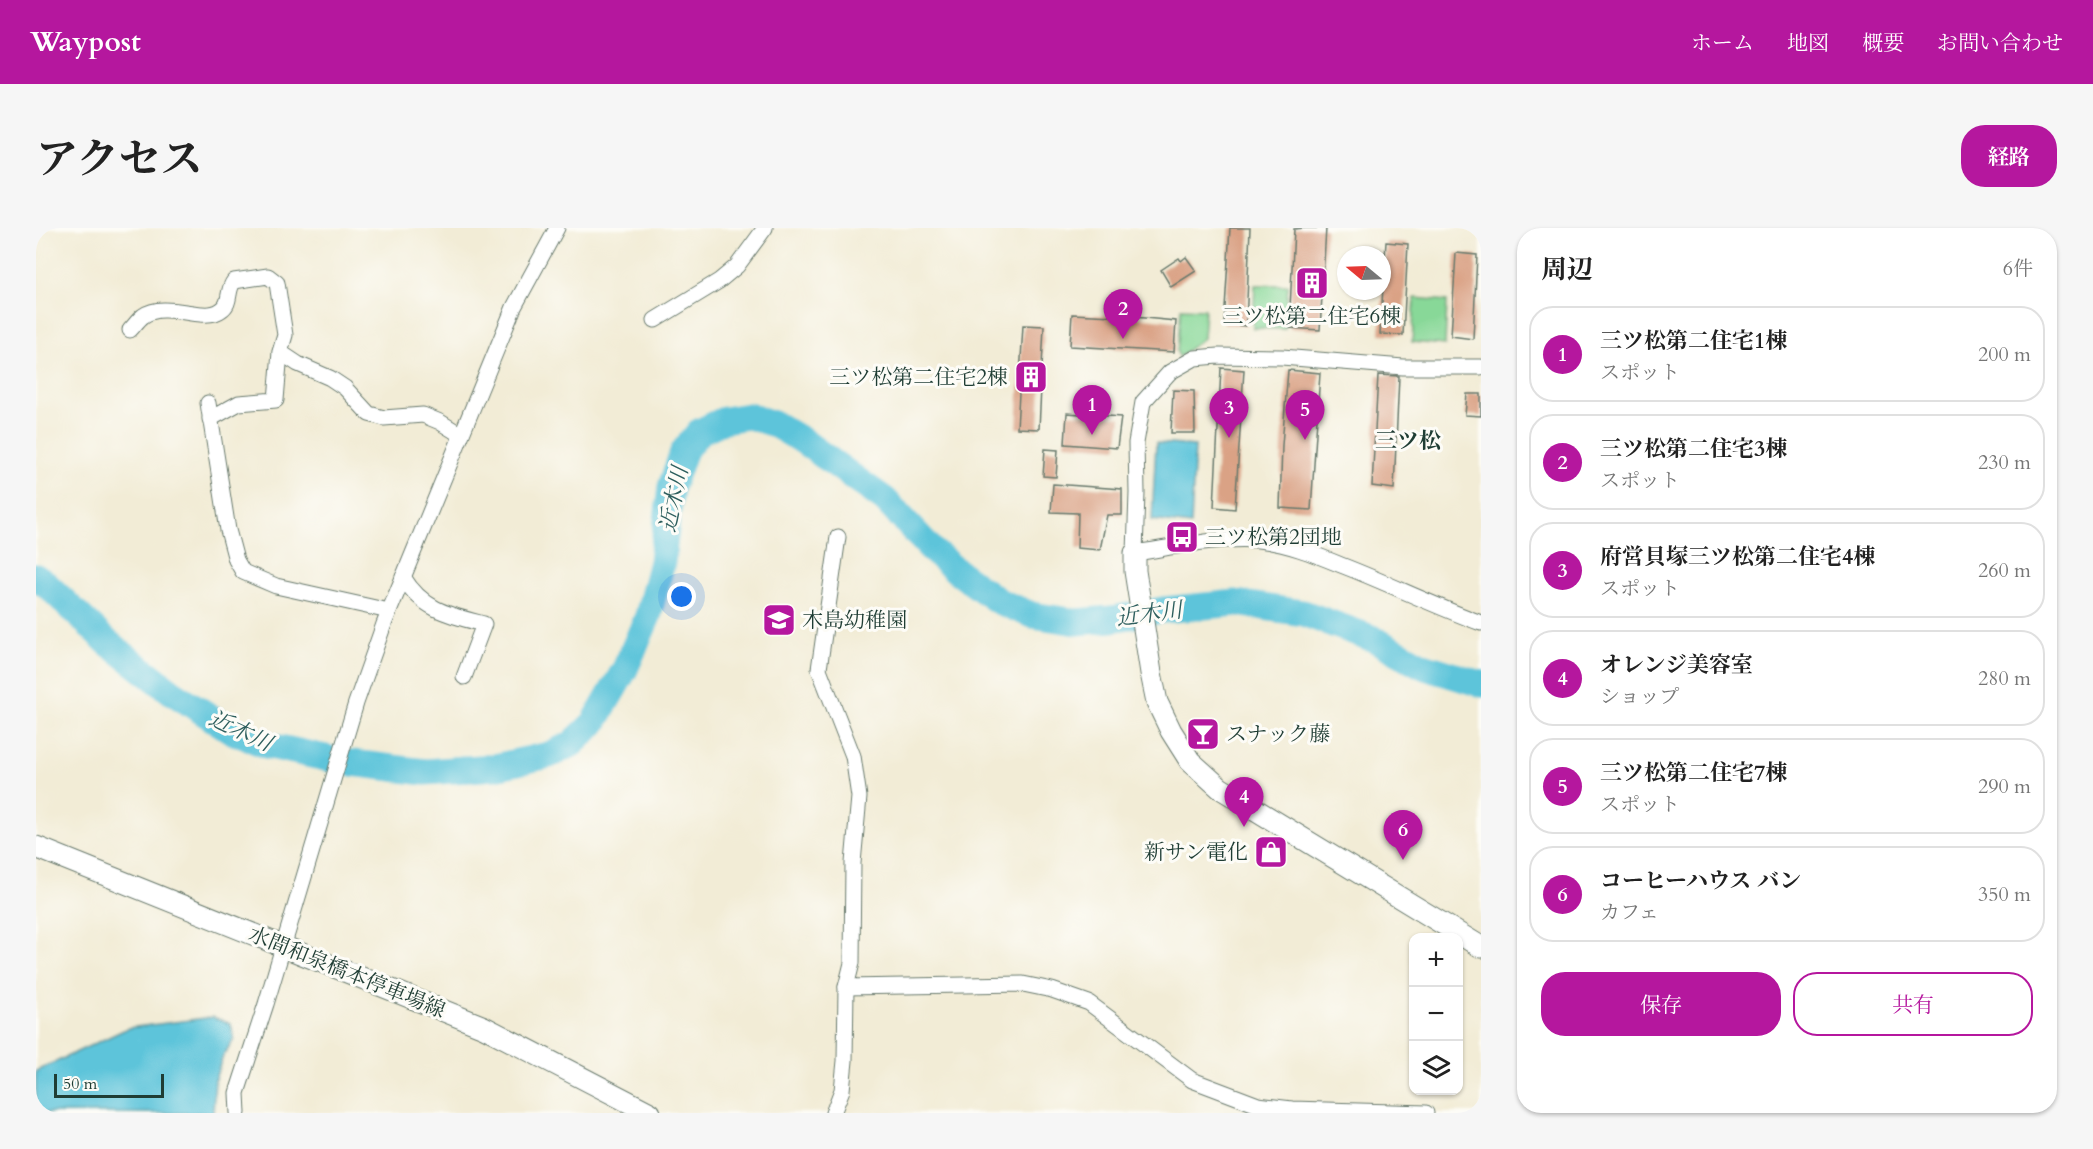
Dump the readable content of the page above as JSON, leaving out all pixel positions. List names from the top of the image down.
{
  "streets": {
    "main road": ["水間和泉橋本停車場線"]
  },
  "districts": ["三ツ松"],
  "water": ["近木川"],
  "places": {
    "building": ["三ツ松第二住宅6棟", "三ツ松第二住宅2棟"],
    "bus stop": ["三ツ松第2団地"],
    "school or university": ["木島幼稚園"],
    "bar": ["スナック藤"],
    "shop": ["新サン電化"]
  },
  "scale_bar": "50 m",
  "north": "left",
  "page": {
    "header": "Waypost",
    "nav": [
      "ホーム",
      "地図",
      "概要",
      "お問い合わせ"
    ],
    "title": "アクセス",
    "buttons": [
      "経路",
      ["保存", "共有"]
    ],
    "heading": ["周辺", "6件"],
    "pins": [
      "2",
      "1",
      "3",
      "5",
      "4",
      "6"
    ],
    "list": [
      {
        "mark": "1",
        "name": "三ツ松第二住宅1棟",
        "note": "スポット",
        "value": "200 m"
      },
      {
        "mark": "2",
        "name": "三ツ松第二住宅3棟",
        "note": "スポット",
        "value": "230 m"
      },
      {
        "mark": "3",
        "name": "府営貝塚三ツ松第二住宅4棟",
        "note": "スポット",
        "value": "260 m"
      },
      {
        "mark": "4",
        "name": "オレンジ美容室",
        "note": "ショップ",
        "value": "280 m"
      },
      {
        "mark": "5",
        "name": "三ツ松第二住宅7棟",
        "note": "スポット",
        "value": "290 m"
      },
      {
        "mark": "6",
        "name": "コーヒーハウス バン",
        "note": "カフェ",
        "value": "350 m"
      }
    ],
    "map_buttons": ["+", "−"],
    "scale": "50 m"
  }
}
